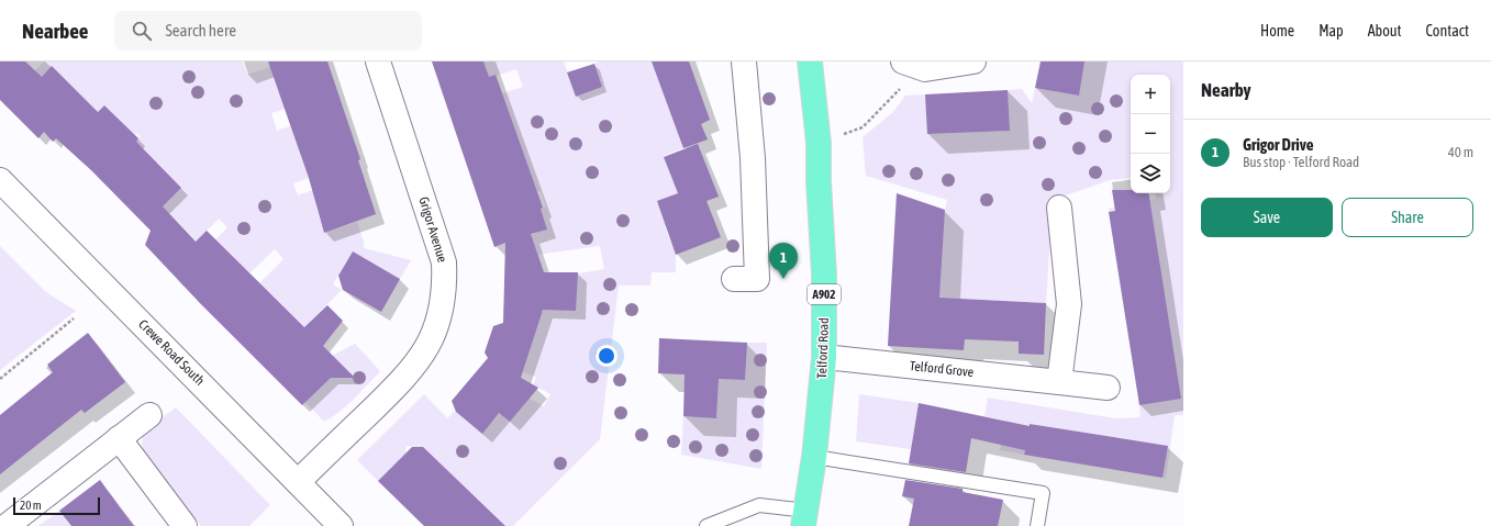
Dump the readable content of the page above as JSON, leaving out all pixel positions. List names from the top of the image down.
{
  "streets": {
    "main road": ["A902", "Telford Road"],
    "street": ["Grigor Avenue", "Crewe Road South", "Telford Grove"]
  },
  "crossings": [
    ["Grigor Avenue", "Crewe Road South"],
    ["Telford Road", "Telford Grove"]
  ],
  "scale_bar": "20 m",
  "page": {
    "header": "Nearbee",
    "search": "Search here",
    "nav": [
      "Home",
      "Map",
      "About",
      "Contact"
    ],
    "heading": "Nearby",
    "map_buttons": ["+", "−"],
    "list": [
      {
        "mark": "1",
        "name": "Grigor Drive",
        "note": "Bus stop · Telford Road",
        "value": "40 m"
      }
    ],
    "buttons": ["Save", "Share"],
    "pins": "1",
    "scale": "20 m"
  }
}
